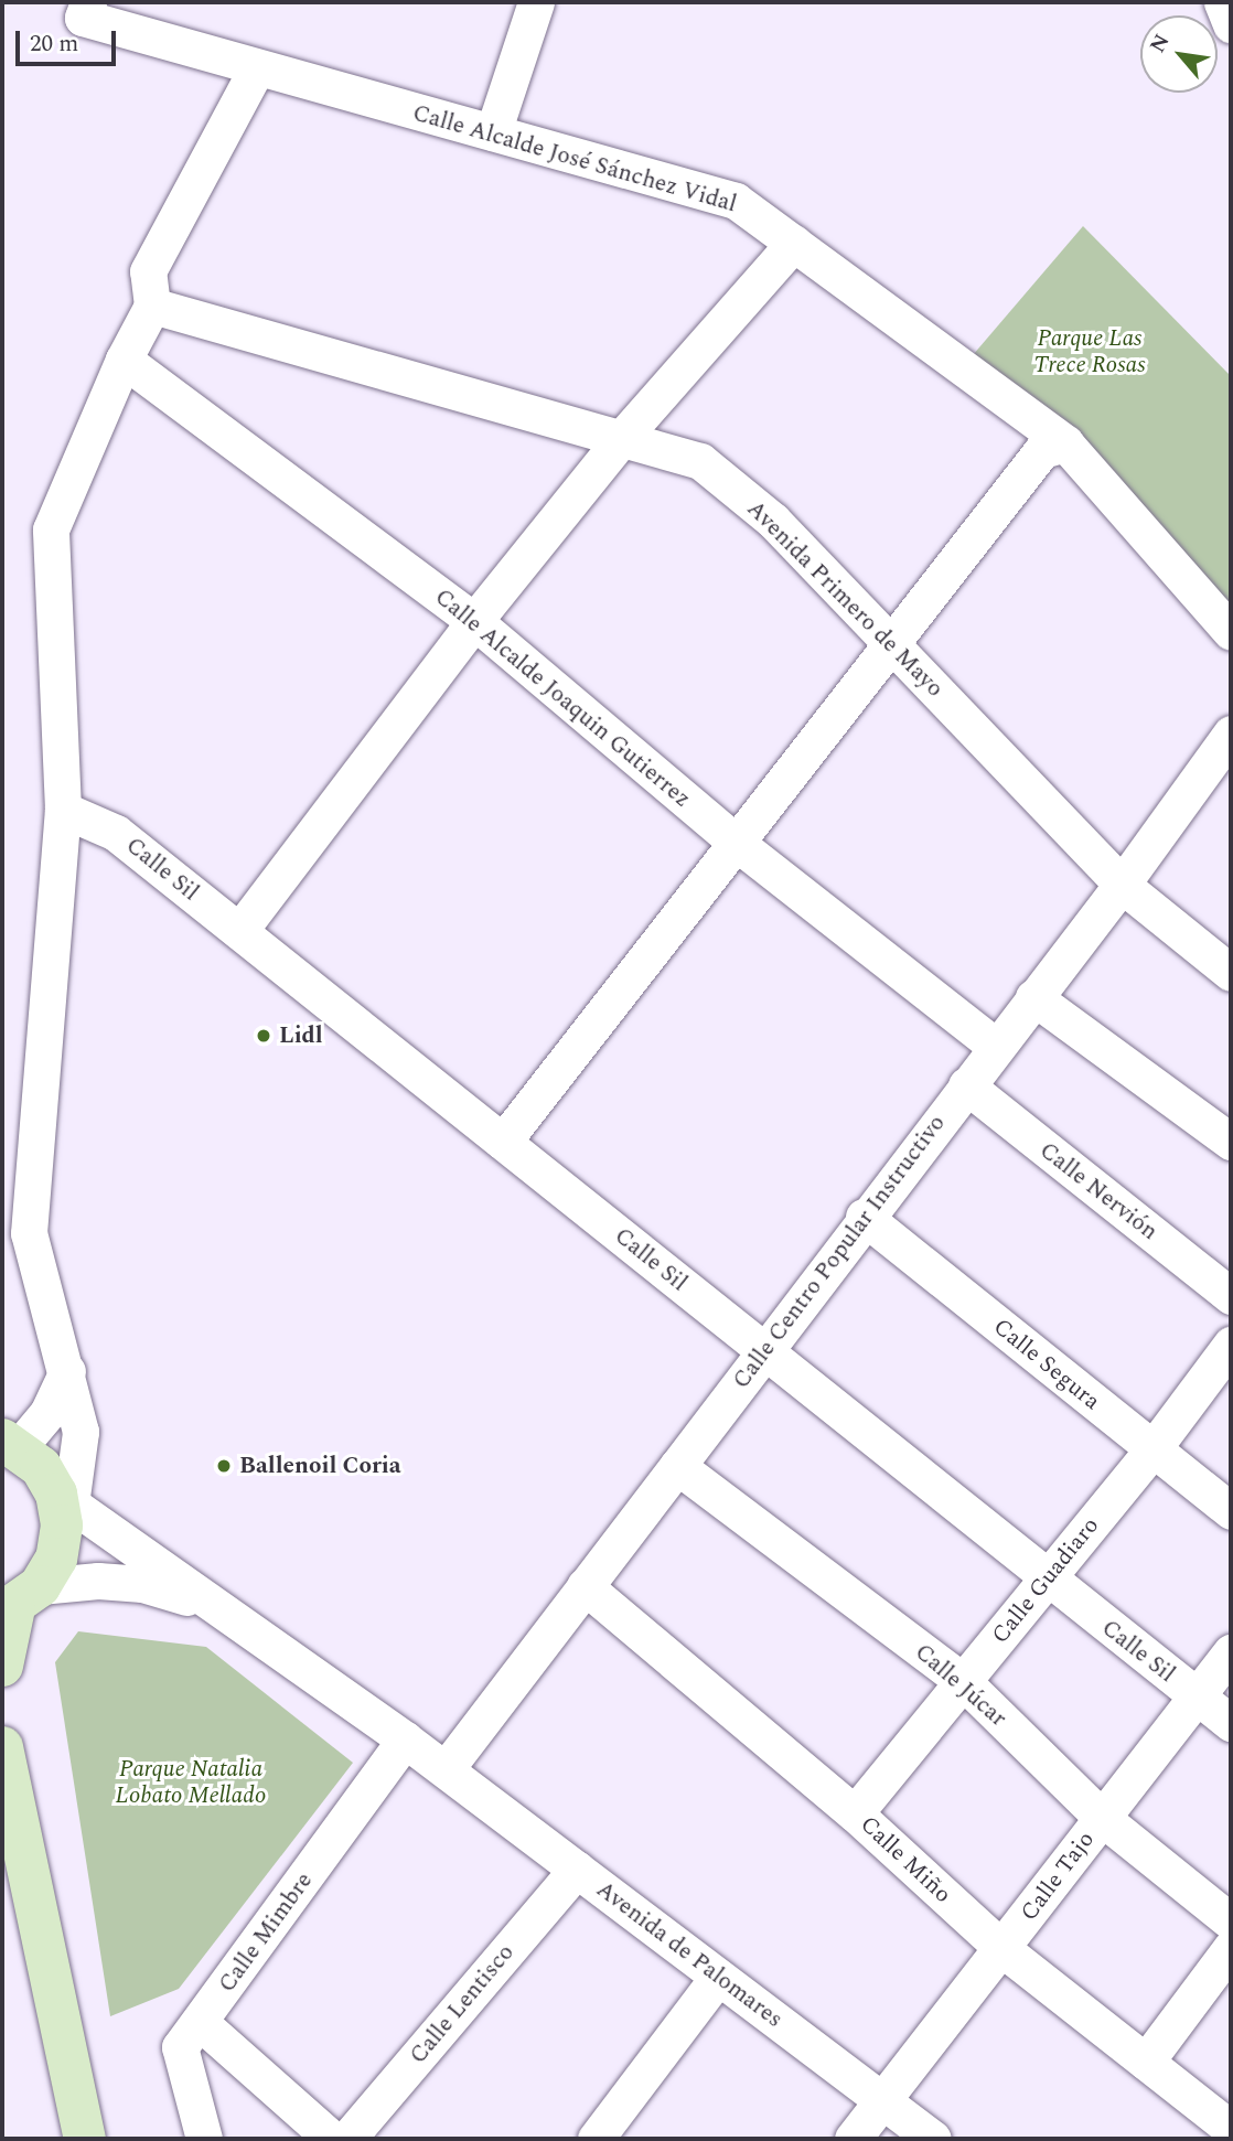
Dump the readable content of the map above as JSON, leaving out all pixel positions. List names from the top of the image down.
{
  "streets": {
    "street": [
      "Calle Alcalde José Sánchez Vidal",
      "Avenida Primero de Mayo",
      "Calle Alcalde Joaquin Gutierrez",
      "Calle Sil",
      "Calle Nervión",
      "Calle Centro Popular Instructivo",
      "Calle Segura",
      "Calle Guadiaro",
      "Calle Júcar",
      "Calle Miño",
      "Calle Tajo",
      "Calle Mimbre",
      "Avenida de Palomares",
      "Calle Lentisco"
    ]
  },
  "crossings": [
    ["Avenida Primero de Mayo", "Calle Centro Popular Instructivo"],
    ["Calle Alcalde Joaquin Gutierrez", "Calle Centro Popular Instructivo"],
    ["Calle Sil", "Calle Centro Popular Instructivo"],
    ["Calle Sil", "Calle Guadiaro"],
    ["Calle Sil", "Calle Tajo"],
    ["Calle Nervión", "Calle Centro Popular Instructivo"],
    ["Calle Centro Popular Instructivo", "Calle Segura"],
    ["Calle Centro Popular Instructivo", "Calle Júcar"],
    ["Calle Centro Popular Instructivo", "Calle Miño"],
    ["Calle Centro Popular Instructivo", "Avenida de Palomares"],
    ["Calle Segura", "Calle Guadiaro"],
    ["Calle Guadiaro", "Calle Júcar"],
    ["Calle Guadiaro", "Calle Miño"],
    ["Calle Júcar", "Calle Tajo"],
    ["Calle Miño", "Calle Tajo"],
    ["Calle Tajo", "Avenida de Palomares"],
    ["Calle Mimbre", "Avenida de Palomares"],
    ["Avenida de Palomares", "Calle Lentisco"]
  ],
  "parks": ["Parque Las Trece Rosas", "Parque Natalia Lobato Mellado"],
  "places": ["Lidl", "Ballenoil Coria"],
  "scale_bar": "20 m",
  "north": "top left"
}
